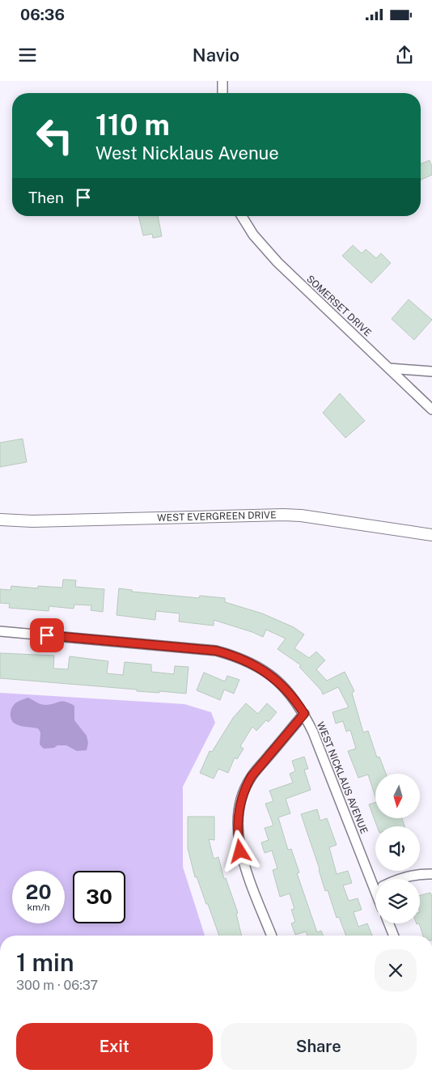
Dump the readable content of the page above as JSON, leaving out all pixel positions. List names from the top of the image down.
{
  "streets": {
    "street": ["SOMERSET DRIVE", "WEST EVERGREEN DRIVE", "WEST NICKLAUS AVENUE"]
  },
  "north": "bottom",
  "page": {
    "status": "06:36",
    "header": "Navio",
    "turn": ["110 m", "West Nicklaus Avenue"],
    "then": "Then",
    "speed": "20 km/h",
    "limit": "30",
    "heading": ["1 min", "300 m · 06:37"],
    "buttons": ["Exit", "Share"]
  }
}
